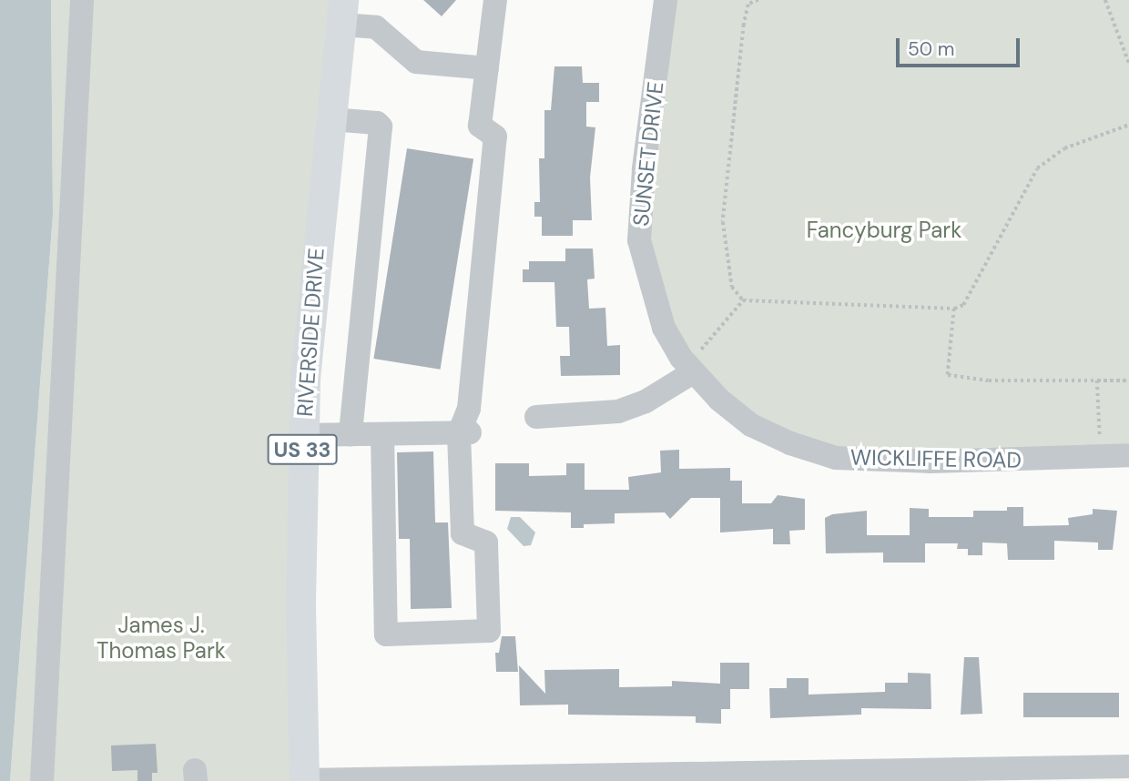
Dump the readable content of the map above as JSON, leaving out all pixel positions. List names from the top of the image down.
{
  "streets": {
    "main road": ["RIVERSIDE DRIVE", "US 33"],
    "street": ["SUNSET DRIVE", "WICKLIFFE ROAD"]
  },
  "crossings": [
    ["SUNSET DRIVE", "WICKLIFFE ROAD"]
  ],
  "parks": ["Fancyburg Park", "James J. Thomas Park"],
  "scale_bar": "50 m"
}
